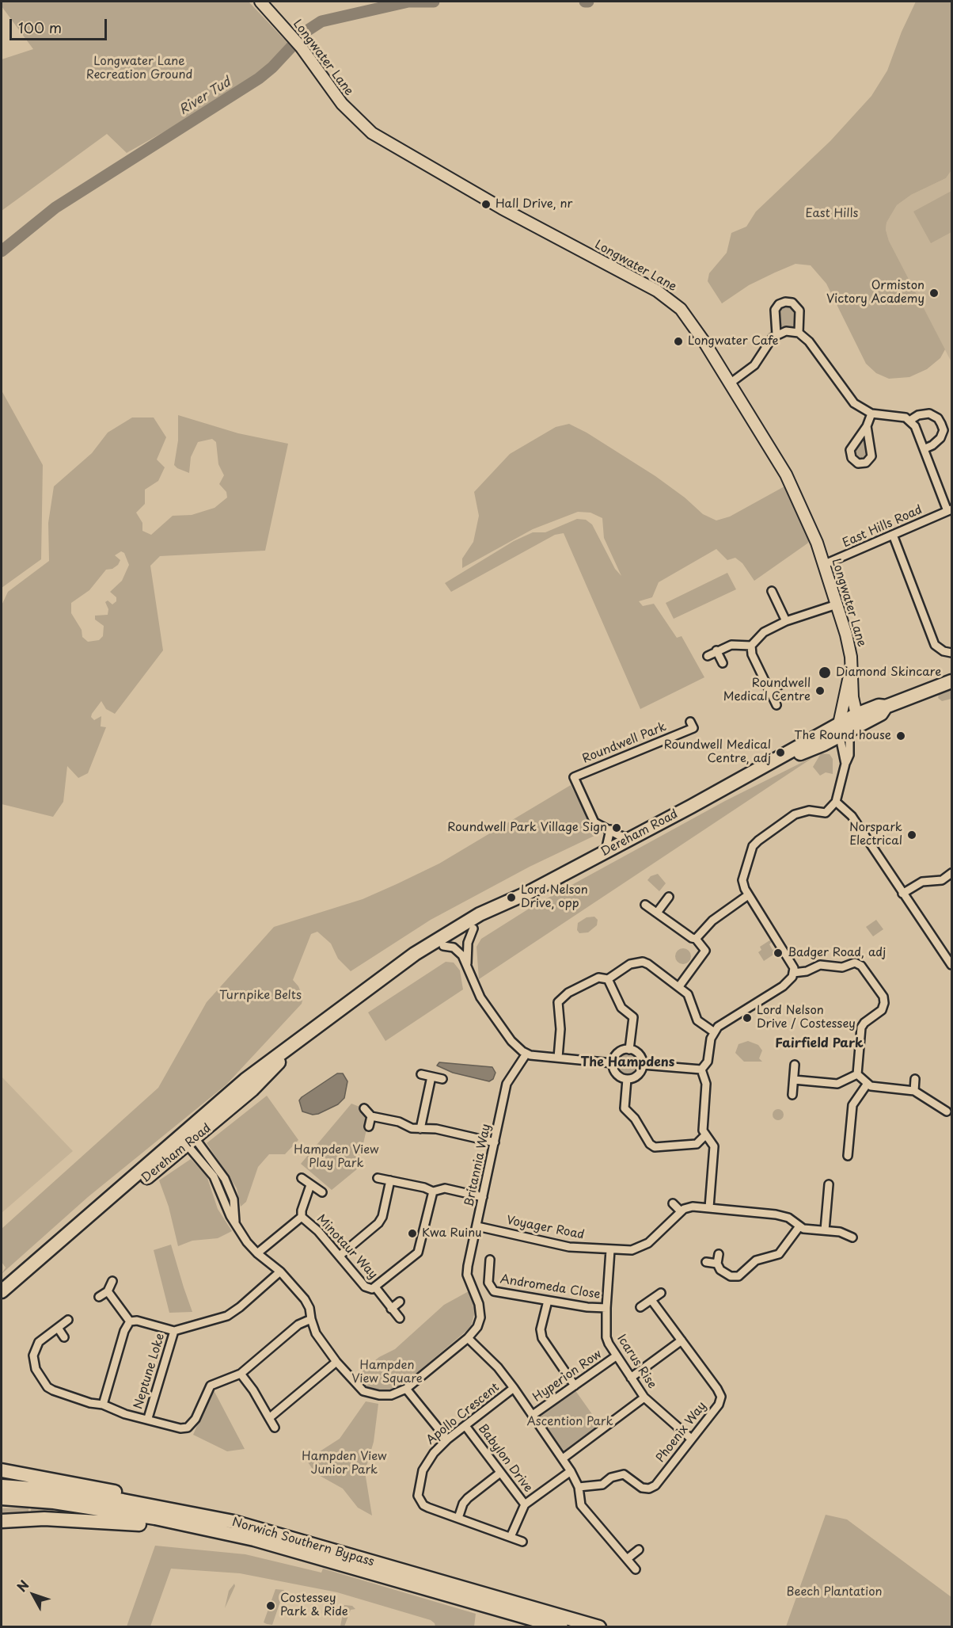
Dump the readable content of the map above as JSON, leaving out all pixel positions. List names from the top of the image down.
{
  "streets": {
    "highway": ["Dereham Road", "Norwich Southern Bypass"],
    "street": [
      "Longwater Lane",
      "East Hills Road",
      "Roundwell Park",
      "Britannia Way",
      "Voyager Road",
      "Minotaur Way",
      "Andromeda Close",
      "Icarus Rise",
      "Neptune Loke",
      "Hyperion Row",
      "Apollo Crescent",
      "Phoenix Way",
      "Babylon Drive"
    ]
  },
  "crossings": [
    ["Longwater Lane", "East Hills Road"],
    ["Longwater Lane", "Dereham Road"],
    ["Roundwell Park", "Dereham Road"],
    ["Dereham Road", "Britannia Way"],
    ["Britannia Way", "Voyager Road"],
    ["Britannia Way", "Minotaur Way"],
    ["Voyager Road", "Icarus Rise"],
    ["Andromeda Close", "Icarus Rise"],
    ["Icarus Rise", "Hyperion Row"],
    ["Icarus Rise", "Phoenix Way"],
    ["Apollo Crescent", "Babylon Drive"]
  ],
  "districts": ["Fairfield Park", "The Hampdens"],
  "water": ["River Tud"],
  "parks": [
    "Longwater Lane Recreation Ground",
    "East Hills",
    "Turnpike Belts",
    "Hampden View Play Park",
    "Hampden View Square",
    "Ascention Park",
    "Hampden View Junior Park",
    "Beech Plantation"
  ],
  "places": [
    "Hall Drive, nr",
    "Ormiston Victory Academy",
    "Longwater Cafe",
    "Diamond Skincare",
    "Roundwell Medical Centre",
    "The Round house",
    "Roundwell Medical Centre, adj",
    "Roundwell Park Village Sign",
    "Norspark Electrical",
    "Lord Nelson Drive, opp",
    "Badger Road, adj",
    "Lord Nelson Drive / Costessey",
    "Kwa Ruinu",
    "Costessey Park & Ride"
  ],
  "scale_bar": "100 m",
  "north": "top left"
}
